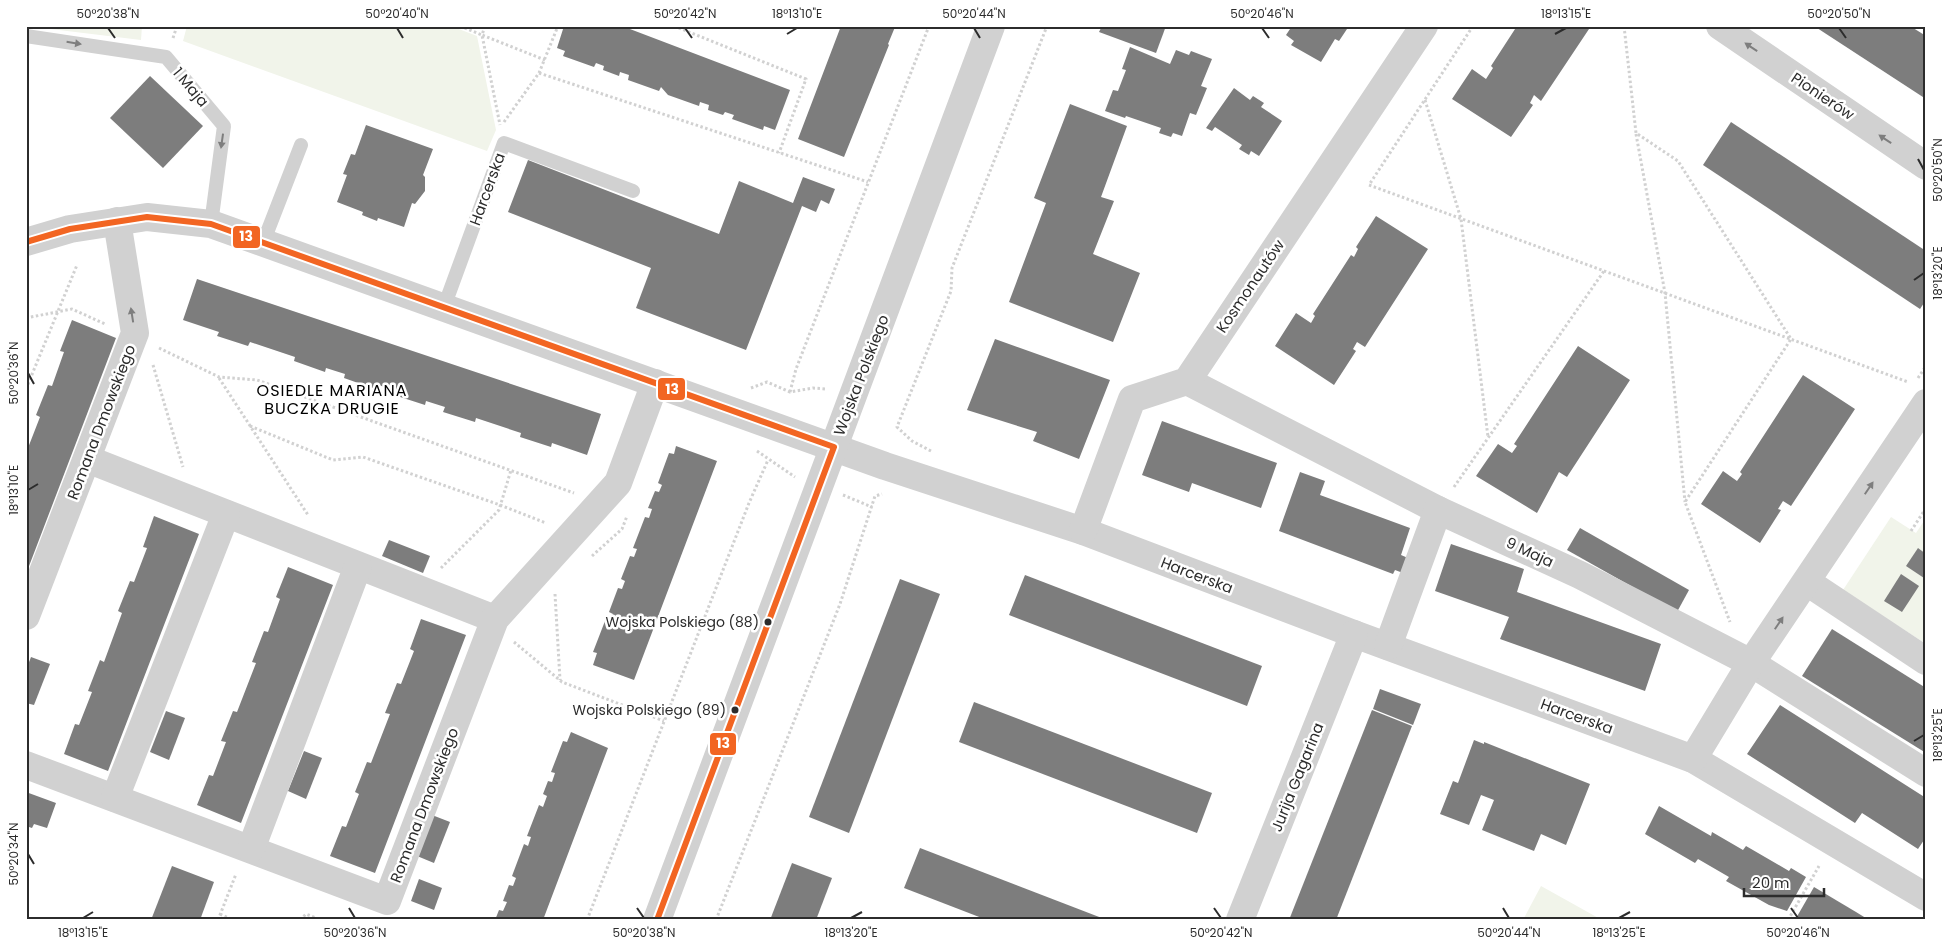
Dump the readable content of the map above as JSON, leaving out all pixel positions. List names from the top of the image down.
{
  "streets": {
    "street": [
      "Pionierów",
      "Harcerska",
      "Kosmonautów",
      "Wojska Polskiego",
      "Romana Dmowskiego",
      "9 Maja",
      "Jurija Gagarina"
    ],
    "lane": ["1 Maja"]
  },
  "crossings": [
    ["1 Maja", "Harcerska"],
    ["Harcerska", "Wojska Polskiego"],
    ["Harcerska", "Romana Dmowskiego"],
    ["Harcerska", "Jurija Gagarina"],
    ["Kosmonautów", "9 Maja"]
  ],
  "one_way": ["Pionierów"],
  "districts": ["OSIEDLE MARIANA BUCZKA DRUGIE"],
  "places": ["Wojska Polskiego (88)", "Wojska Polskiego (89)"],
  "lines": ["transit line 13"],
  "scale_bar": "20 m",
  "coordinates": [
    "50°20'38\"N",
    "50°20'40\"N",
    "50°20'42\"N",
    "18°13'10\"E",
    "50°20'44\"N",
    "50°20'46\"N",
    "18°13'15\"E",
    "50°20'50\"N",
    "18°13'20\"E",
    "50°20'36\"N",
    "18°13'25\"E",
    "50°20'34\"N"
  ]
}
